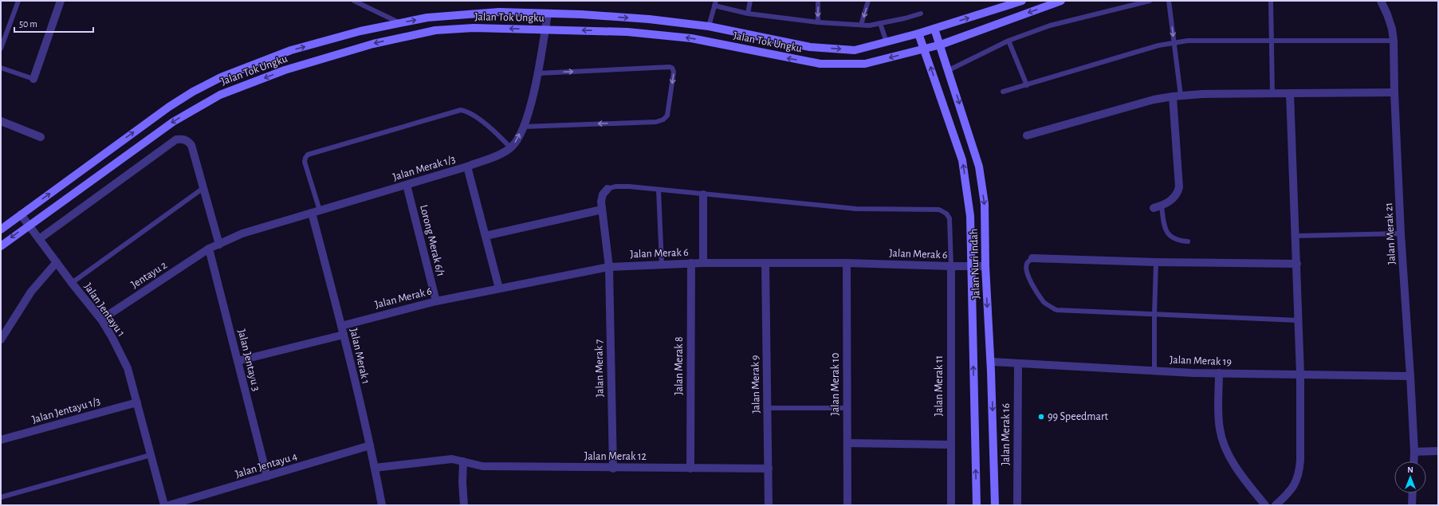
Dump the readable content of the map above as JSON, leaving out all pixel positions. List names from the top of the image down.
{
  "streets": {
    "main road": ["Jalan Tok Ungku", "Jalan Nuri Indah"],
    "street": [
      "Jalan Merak 1/3",
      "Jalan Merak 21",
      "Lorong Merak 6/1",
      "Jalan Merak 6",
      "Jentayu 2",
      "Jalan Jentayu 1",
      "Jalan Merak 1",
      "Jalan Jentayu 3",
      "Jalan Merak 19",
      "Jalan Merak 8",
      "Jalan Merak 7",
      "Jalan Merak 9",
      "Jalan Merak 10",
      "Jalan Merak 11",
      "Jalan Jentayu 1/3",
      "Jalan Merak 16",
      "Jalan Merak 12",
      "Jalan Jentayu 4"
    ]
  },
  "crossings": [
    ["Jalan Tok Ungku", "Jalan Nuri Indah"],
    ["Jalan Tok Ungku", "Jalan Jentayu 1"],
    ["Jalan Merak 1/3", "Lorong Merak 6/1"],
    ["Jalan Merak 1/3", "Jentayu 2"],
    ["Jalan Merak 1/3", "Jalan Merak 1"],
    ["Jalan Merak 1/3", "Jalan Jentayu 3"],
    ["Jalan Merak 21", "Jalan Merak 19"],
    ["Lorong Merak 6/1", "Jalan Merak 6"],
    ["Jalan Merak 6", "Jalan Nuri Indah"],
    ["Jalan Merak 6", "Jalan Merak 1"],
    ["Jalan Merak 6", "Jalan Merak 8"],
    ["Jalan Merak 6", "Jalan Merak 7"],
    ["Jalan Merak 6", "Jalan Merak 9"],
    ["Jalan Merak 6", "Jalan Merak 10"],
    ["Jalan Merak 6", "Jalan Merak 11"],
    ["Jalan Nuri Indah", "Jalan Merak 19"],
    ["Jentayu 2", "Jalan Jentayu 1"],
    ["Jentayu 2", "Jalan Jentayu 3"],
    ["Jalan Jentayu 1", "Jalan Jentayu 1/3"],
    ["Jalan Merak 1", "Jalan Merak 12"],
    ["Jalan Merak 1", "Jalan Jentayu 4"],
    ["Jalan Jentayu 3", "Jalan Jentayu 4"],
    ["Jalan Merak 19", "Jalan Merak 16"],
    ["Jalan Merak 8", "Jalan Merak 12"],
    ["Jalan Merak 7", "Jalan Merak 12"],
    ["Jalan Merak 9", "Jalan Merak 12"]
  ],
  "places": ["99 Speedmart"],
  "scale_bar": "50 m",
  "north": "top"
}
